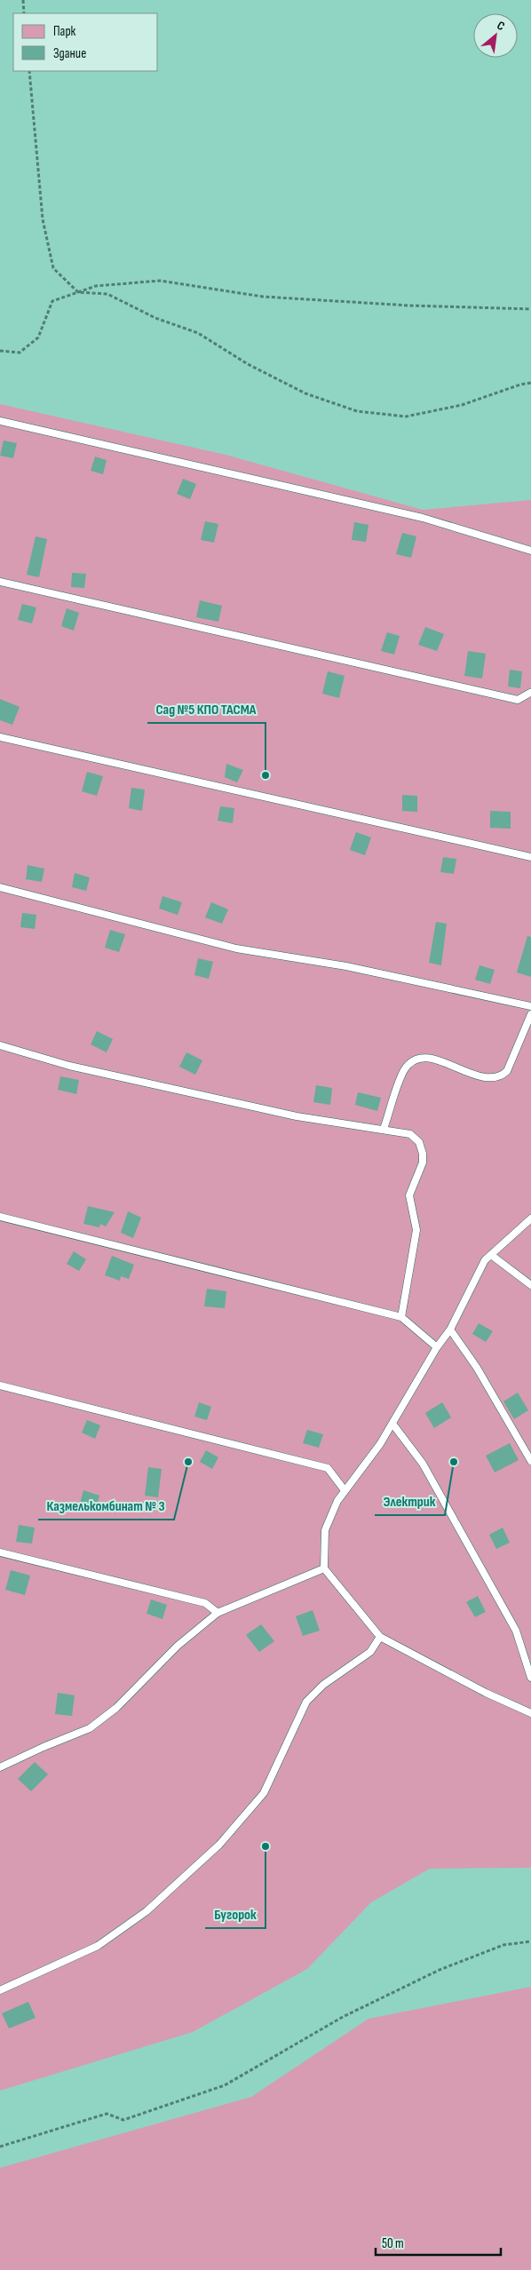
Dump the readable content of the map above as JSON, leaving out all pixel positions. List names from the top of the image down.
{
  "places": [
    "Сад №5 КПО ТАСМА",
    "Казмелькомбинат № 3",
    "Электрик",
    "Бугорок"
  ],
  "legend": ["Парк", "Здание"],
  "scale_bar": "50 m",
  "north": "top right"
}
